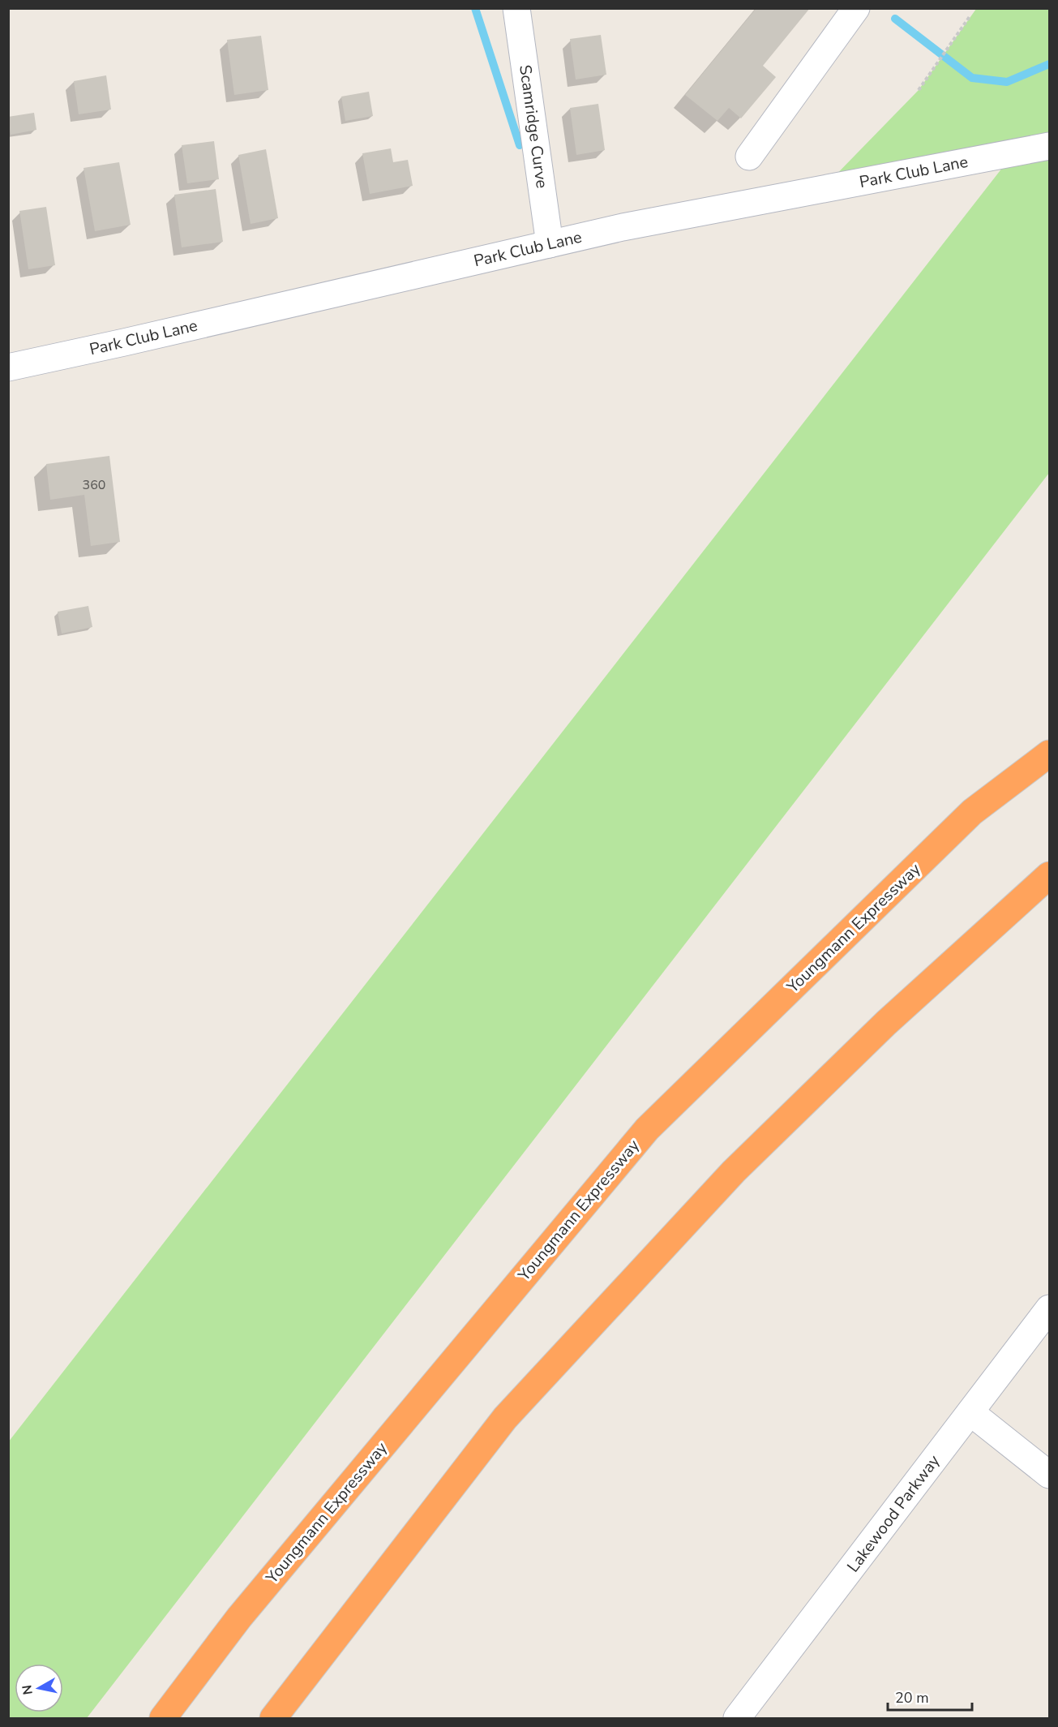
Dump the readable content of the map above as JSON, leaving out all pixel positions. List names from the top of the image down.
{
  "streets": {
    "highway": ["Youngmann Expressway"],
    "street": ["Scamridge Curve", "Park Club Lane", "Lakewood Parkway"]
  },
  "crossings": [
    ["Scamridge Curve", "Park Club Lane"]
  ],
  "house_numbers": ["360"],
  "scale_bar": "20 m",
  "north": "left"
}
